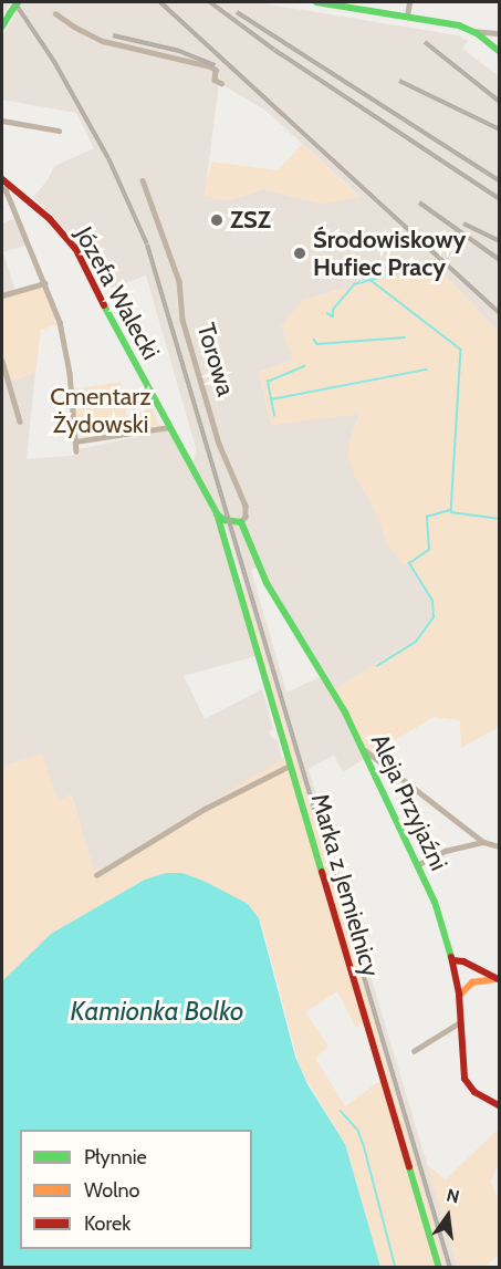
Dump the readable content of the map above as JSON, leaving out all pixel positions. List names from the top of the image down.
{
  "streets": {
    "main road": ["Józefa Walecki", "Aleja Przyjaźni", "Marka z Jemielnicy"],
    "street": ["Torowa"]
  },
  "crossings": [
    ["Józefa Walecki", "Marka z Jemielnicy"],
    ["Torowa", "Aleja Przyjaźni"]
  ],
  "water": ["Kamionka Bolko"],
  "parks": ["Cmentarz Żydowski"],
  "places": ["ZSZ", "Środowiskowy Hufiec Pracy"],
  "legend": ["Płynnie", "Wolno", "Korek"],
  "north": "top"
}
